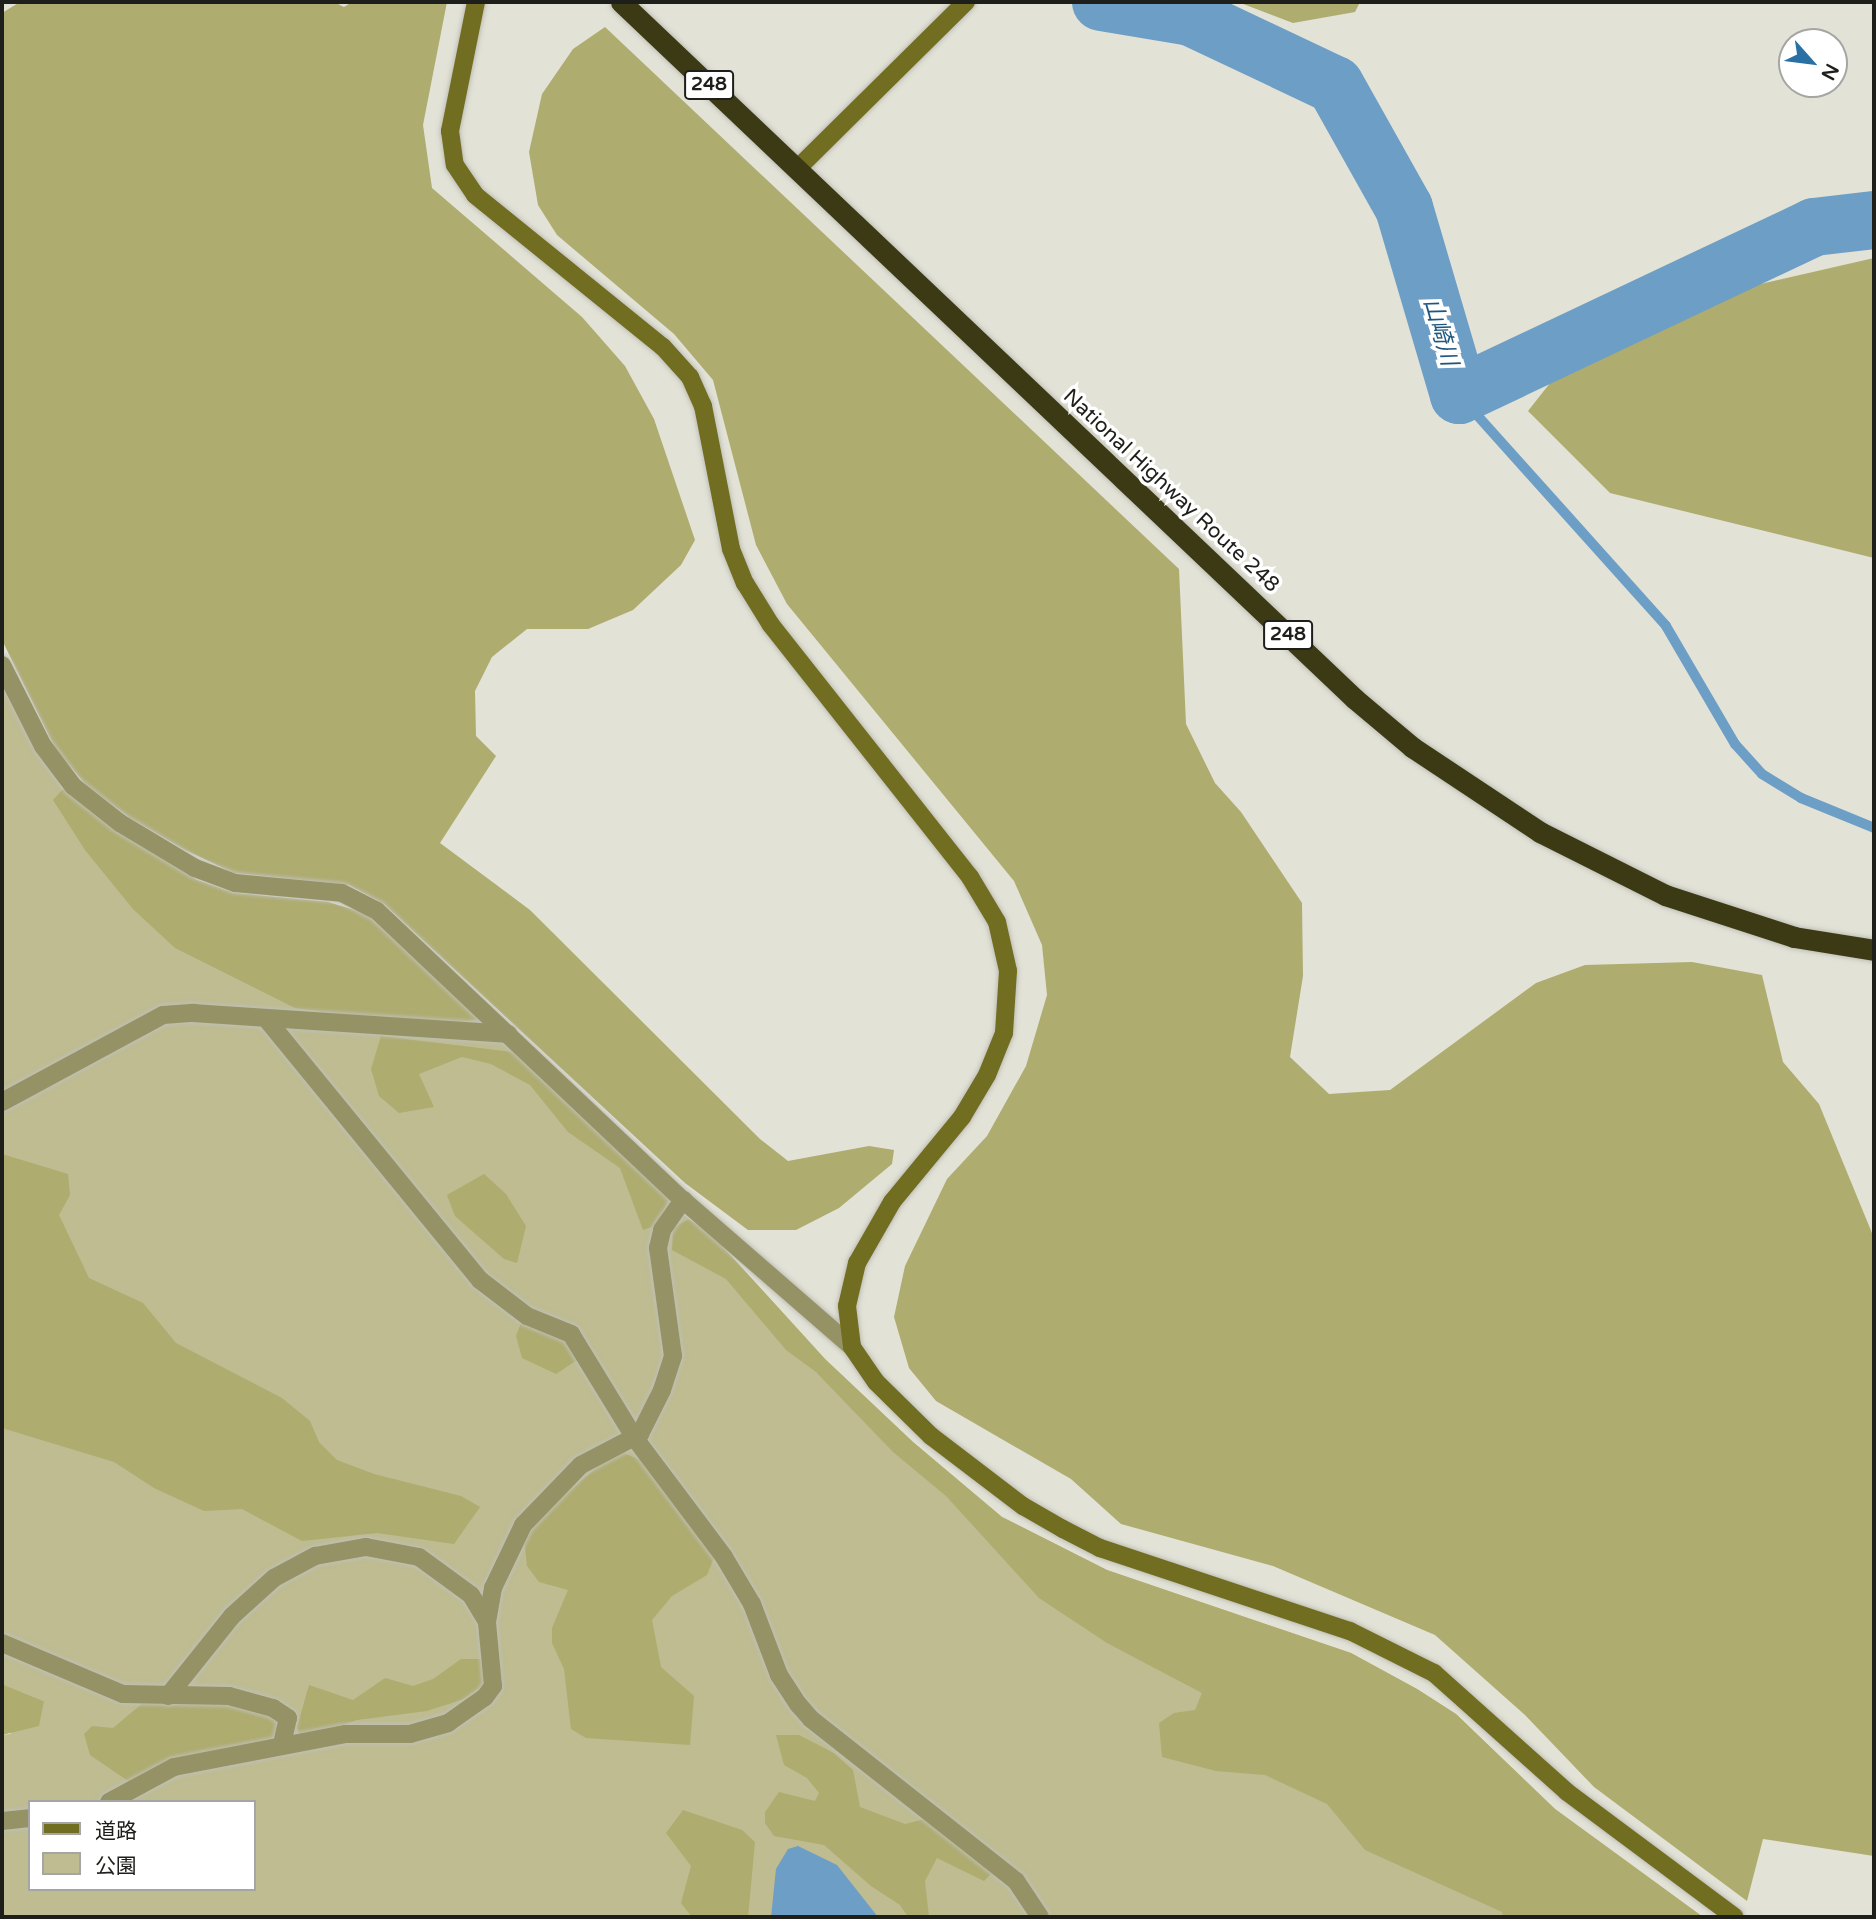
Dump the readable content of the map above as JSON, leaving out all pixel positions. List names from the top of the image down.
{
  "streets": {
    "highway": ["248", "National Highway Route 248"]
  },
  "water": ["山崎川"],
  "legend": ["道路", "公園"],
  "north": "bottom right"
}
